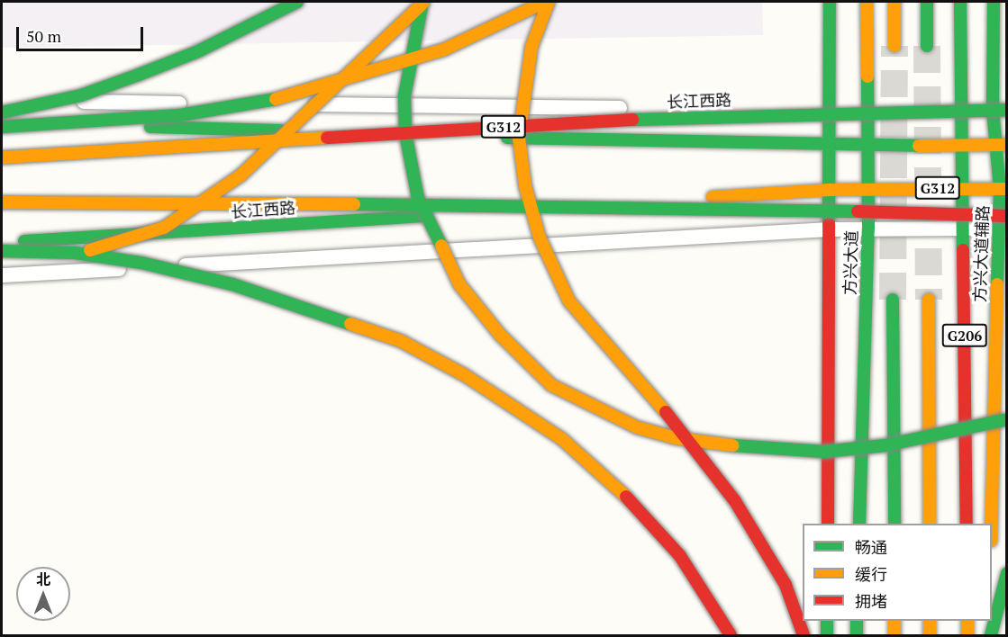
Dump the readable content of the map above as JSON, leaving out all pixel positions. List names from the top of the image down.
{
  "streets": {
    "main road": [
      "长江西路",
      "G312",
      "方兴大道辅路",
      "方兴大道",
      "G206"
    ]
  },
  "crossings": [
    ["长江西路", "方兴大道辅路"],
    ["长江西路", "方兴大道"],
    ["长江西路", "G206"],
    ["G312", "方兴大道辅路"],
    ["G312", "方兴大道"],
    ["G312", "G206"]
  ],
  "legend": ["畅通", "缓行", "拥堵"],
  "scale_bar": "50 m",
  "north": "top"
}
